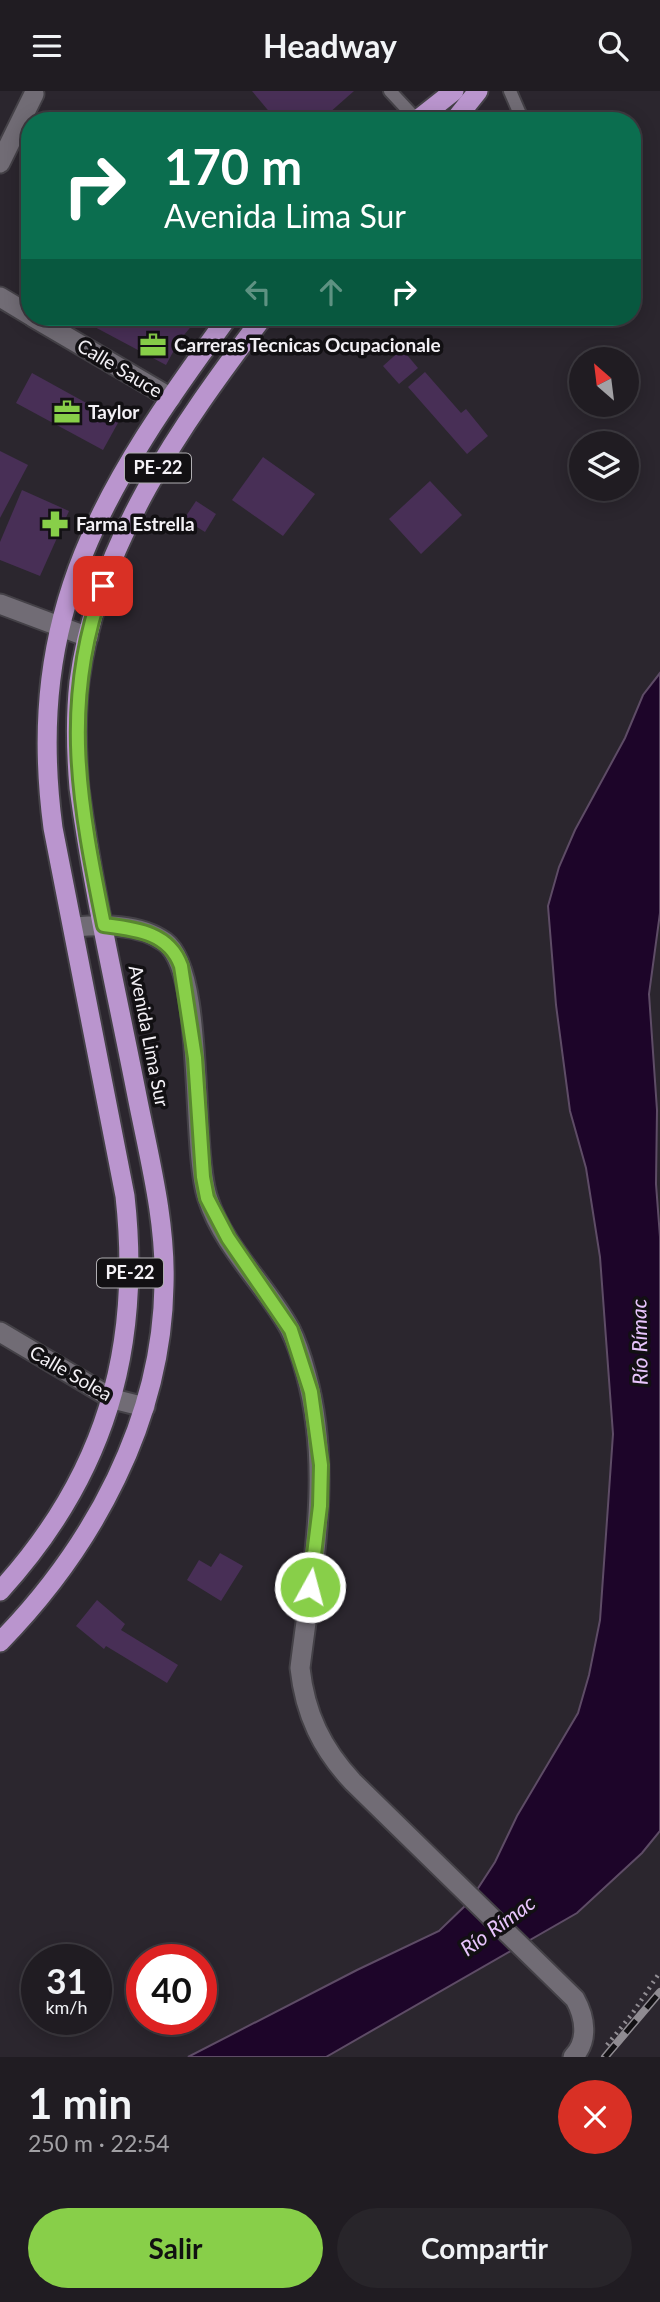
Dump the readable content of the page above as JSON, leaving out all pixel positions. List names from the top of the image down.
{
  "streets": {
    "highway": ["PE-22", "Avenida Lima Sur"],
    "street": ["Calle Sauce", "Calle Solea"]
  },
  "crossings": [
    ["Calle Sauce", "PE-22"],
    ["PE-22", "Calle Solea"],
    ["Avenida Lima Sur", "Calle Solea"]
  ],
  "water": ["Río Rímac"],
  "places": {
    "office": ["Carreras Tecnicas Ocupacionale", "Taylor"],
    "pharmacy": ["Farma Estrella"]
  },
  "north": "top left",
  "page": {
    "header": "Headway",
    "turn": ["170 m", "Avenida Lima Sur"],
    "speed": "31 km/h",
    "limit": "40",
    "heading": ["1 min", "250 m · 22:54"],
    "buttons": ["Salir", "Compartir"]
  }
}
